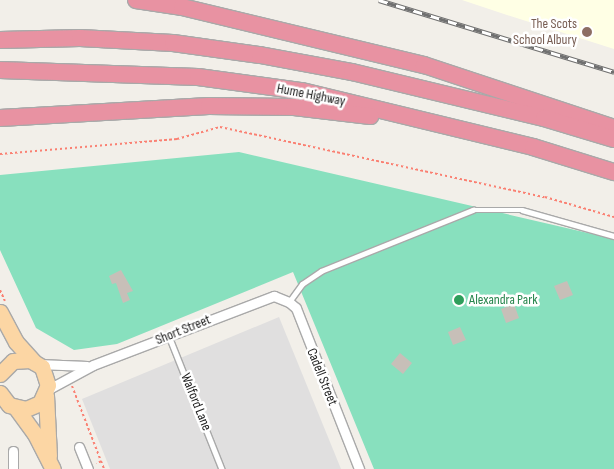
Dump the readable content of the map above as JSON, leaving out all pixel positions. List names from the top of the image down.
{
  "streets": {
    "highway": ["Hume Highway"],
    "street": ["Short Street", "Cadell Street"],
    "lane": ["Walford Lane"]
  },
  "crossings": [
    ["Short Street", "Cadell Street"],
    ["Short Street", "Walford Lane"]
  ],
  "places": ["The Scots School Albury", "Alexandra Park"]
}
